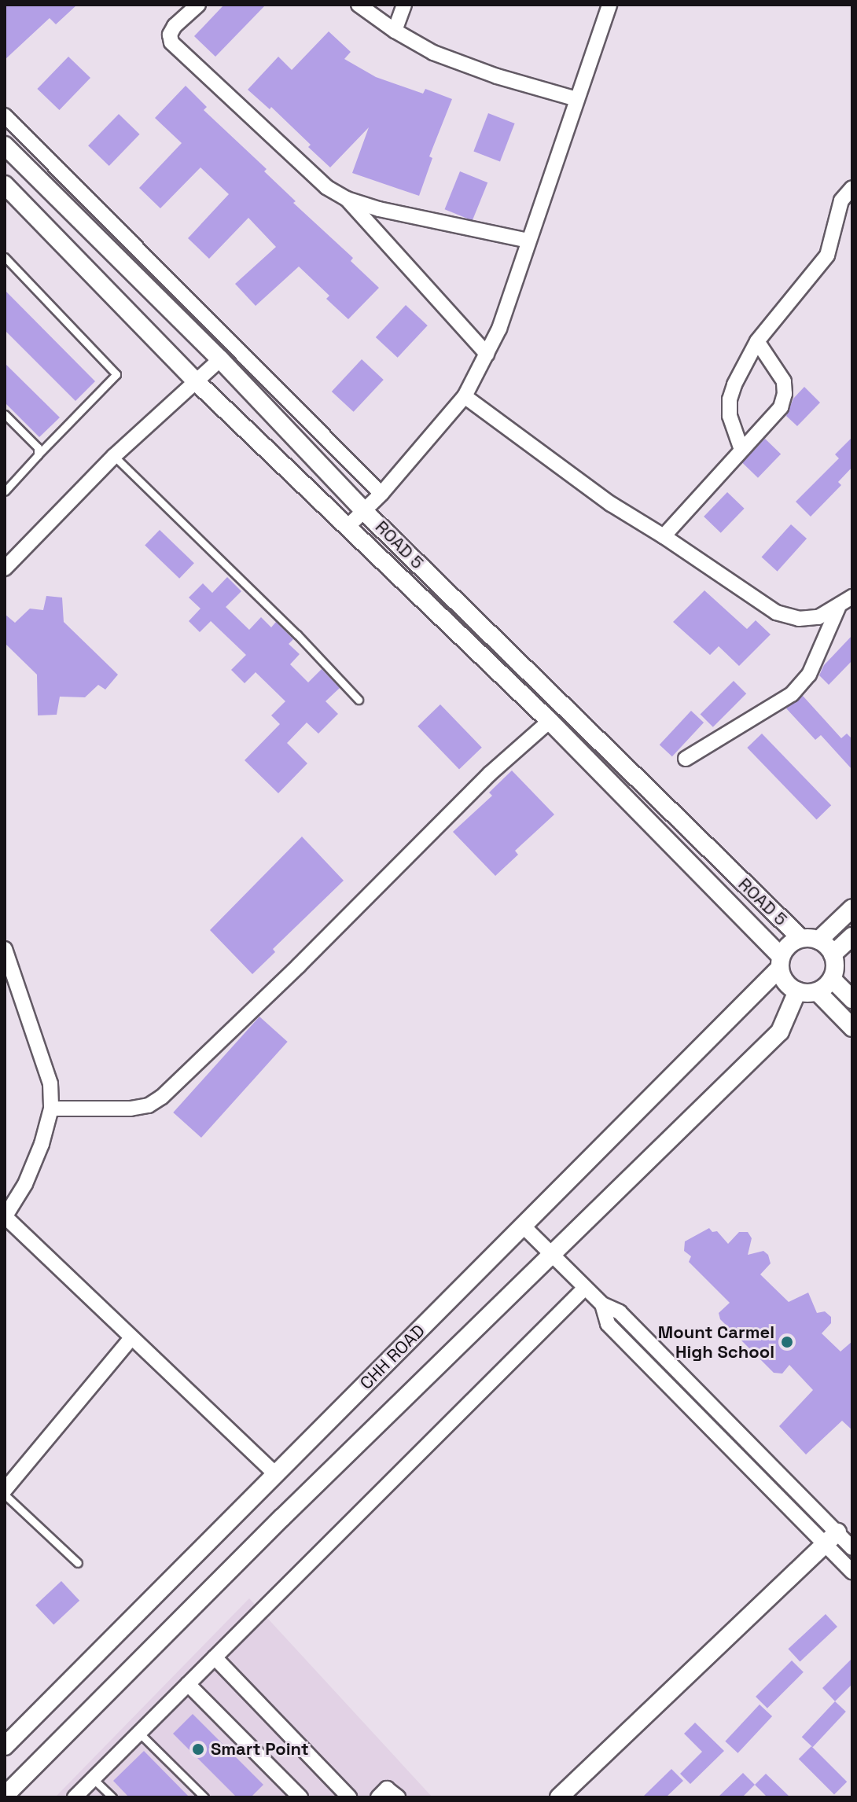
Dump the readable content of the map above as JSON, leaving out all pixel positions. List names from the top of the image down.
{
  "streets": {
    "street": ["ROAD 5", "CHH ROAD"]
  },
  "crossings": [
    ["ROAD 5", "CHH ROAD"]
  ],
  "places": ["Mount Carmel High School", "Smart Point"]
}
